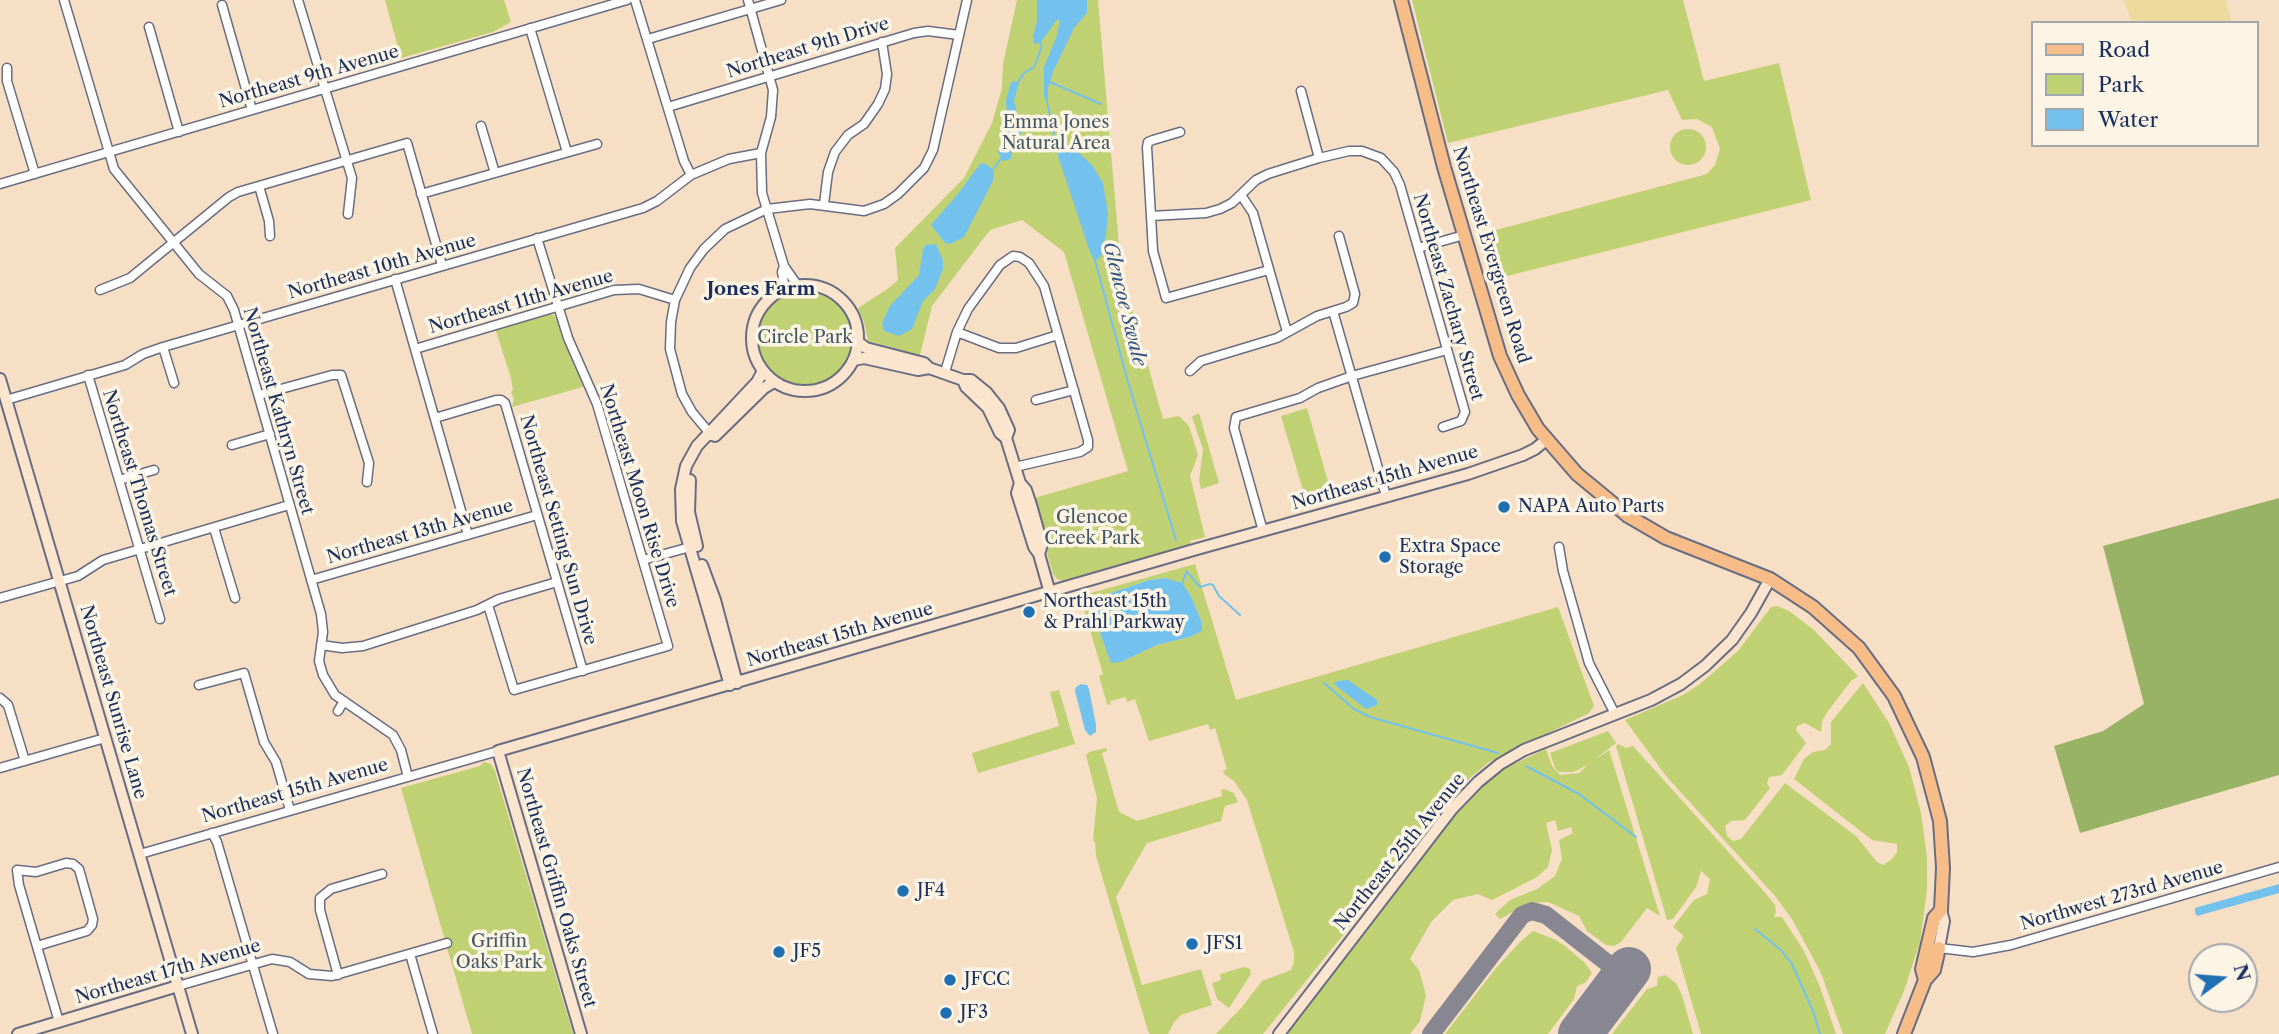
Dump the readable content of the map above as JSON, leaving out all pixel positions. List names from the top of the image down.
{
  "streets": {
    "main road": ["Northeast Evergreen Road"],
    "street": [
      "Northeast 9th Drive",
      "Northeast 9th Avenue",
      "Northeast 10th Avenue",
      "Northeast Zachary Street",
      "Northeast 11th Avenue",
      "Northeast Kathryn Street",
      "Northeast 15th Avenue",
      "Northeast Thomas Street",
      "Northeast Moon Rise Drive",
      "Northeast Setting Sun Drive",
      "Northeast 13th Avenue",
      "Northeast Sunrise Lane",
      "Northeast 25th Avenue",
      "Northeast Griffin Oaks Street",
      "Northwest 273rd Avenue",
      "Northeast 17th Avenue"
    ]
  },
  "crossings": [
    ["Northeast 9th Avenue", "Northeast Kathryn Street"],
    ["Northeast Evergreen Road", "Northeast 15th Avenue"],
    ["Northeast Evergreen Road", "Northeast 25th Avenue"],
    ["Northeast Evergreen Road", "Northwest 273rd Avenue"],
    ["Northeast 10th Avenue", "Northeast Kathryn Street"],
    ["Northeast 10th Avenue", "Northeast Thomas Street"],
    ["Northeast 10th Avenue", "Northeast Moon Rise Drive"],
    ["Northeast 10th Avenue", "Northeast Sunrise Lane"],
    ["Northeast 11th Avenue", "Northeast Moon Rise Drive"],
    ["Northeast Kathryn Street", "Northeast 15th Avenue"],
    ["Northeast Kathryn Street", "Northeast 13th Avenue"],
    ["Northeast 15th Avenue", "Northeast Sunrise Lane"],
    ["Northeast 15th Avenue", "Northeast Griffin Oaks Street"],
    ["Northeast Moon Rise Drive", "Northeast Setting Sun Drive"],
    ["Northeast Setting Sun Drive", "Northeast 13th Avenue"],
    ["Northeast Sunrise Lane", "Northeast 17th Avenue"]
  ],
  "districts": ["Jones Farm"],
  "water": ["Glencoe Swale"],
  "parks": [
    "Emma Jones Natural Area",
    "Circle Park",
    "Glencoe Creek Park",
    "Griffin Oaks Park"
  ],
  "places": [
    "NAPA Auto Parts",
    "Extra Space Storage",
    "Northeast 15th & Prahl Parkway",
    "JF4",
    "JFS1",
    "JF5",
    "JFCC",
    "JF3"
  ],
  "legend": ["Road", "Park", "Water"],
  "north": "right"
}
